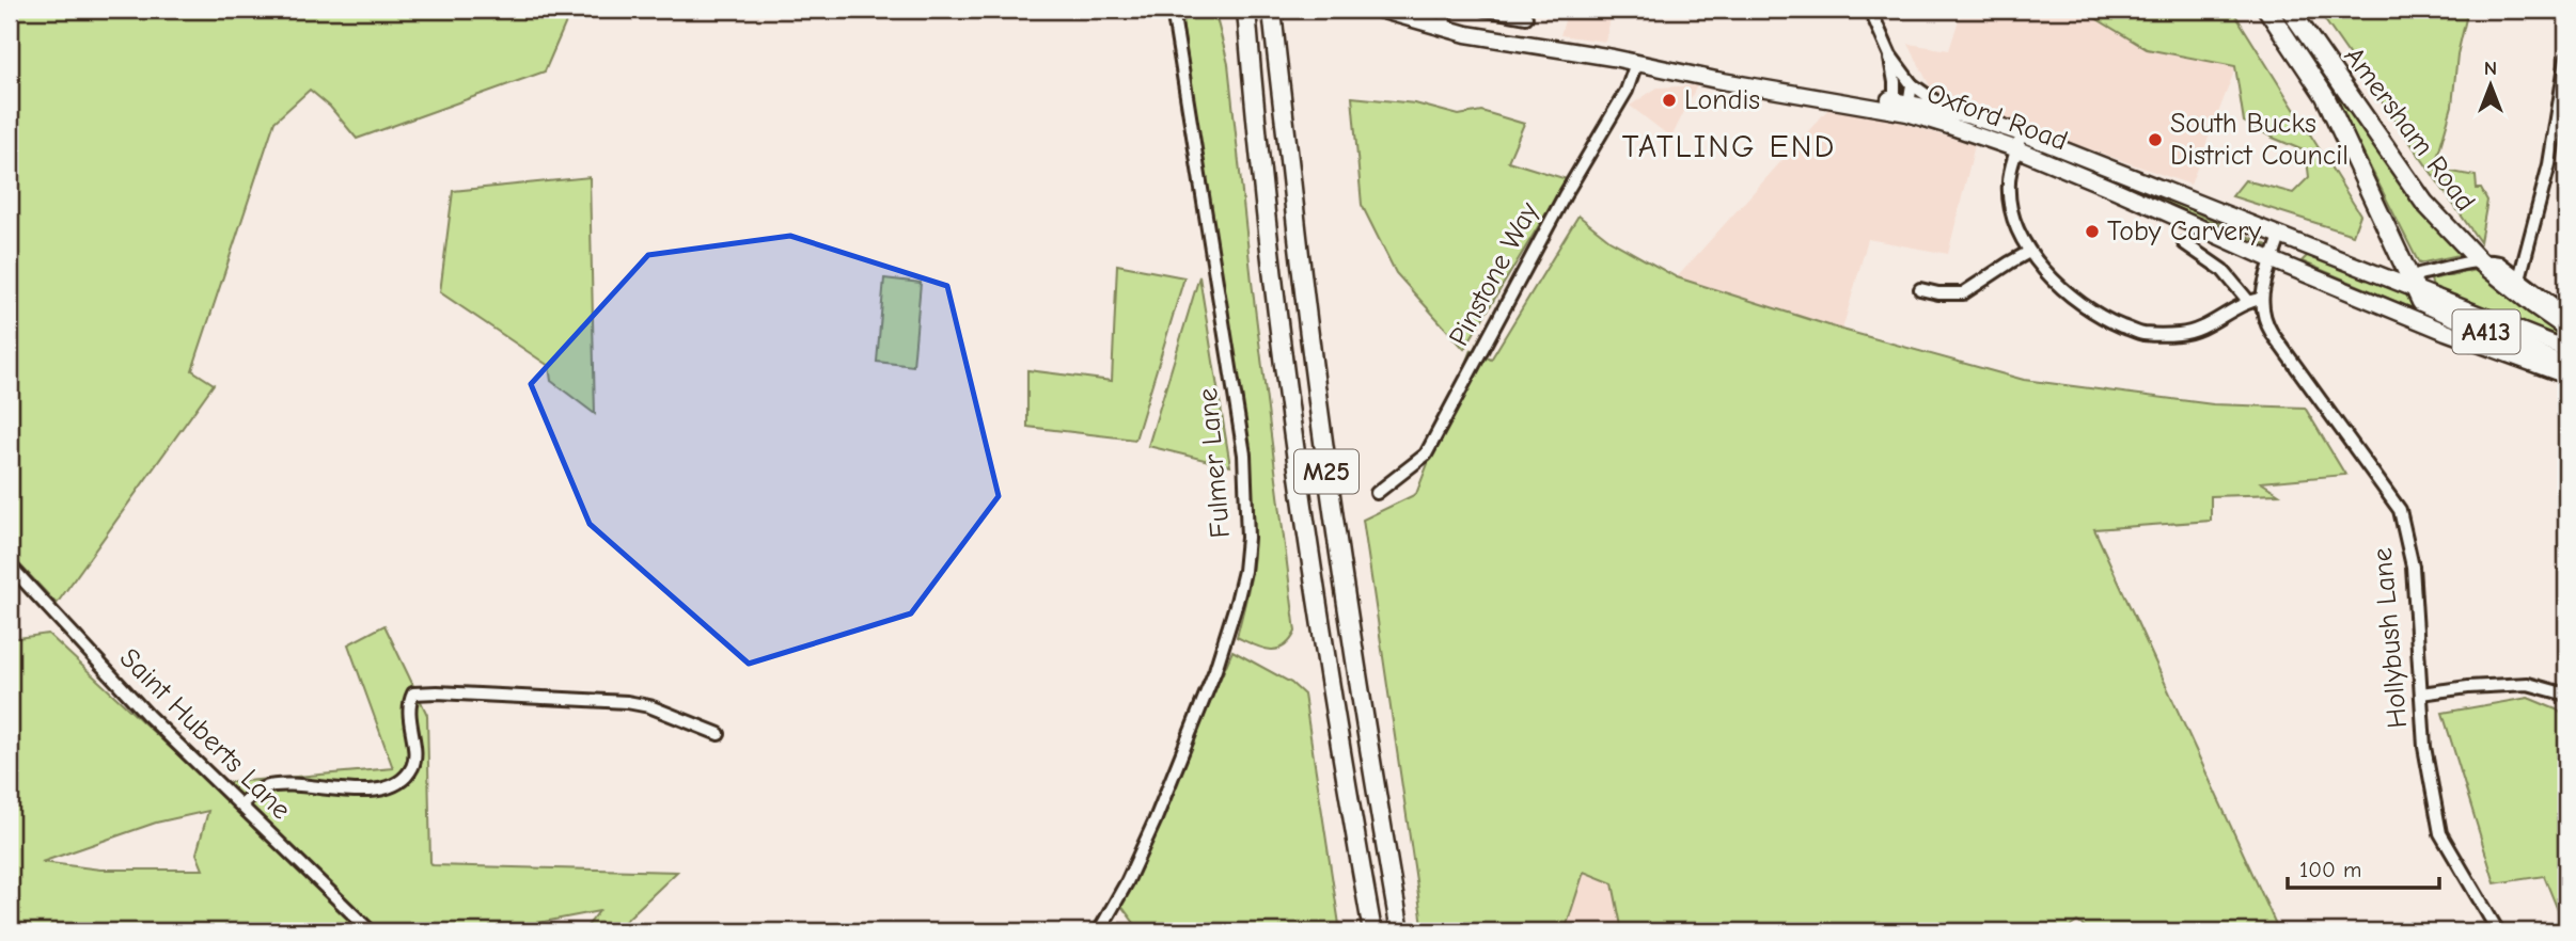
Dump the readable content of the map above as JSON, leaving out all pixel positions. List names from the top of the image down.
{
  "streets": {
    "highway": ["Amersham Road", "A413", "M25"],
    "main road": ["Oxford Road"],
    "street": [
      "Pinstone Way",
      "Fulmer Lane",
      "Hollybush Lane",
      "Saint Huberts Lane"
    ]
  },
  "crossings": [
    ["Oxford Road", "Pinstone Way"]
  ],
  "districts": ["TATLING END"],
  "places": ["Londis", "South Bucks District Council", "Toby Carvery"],
  "scale_bar": "100 m",
  "north": "top"
}
